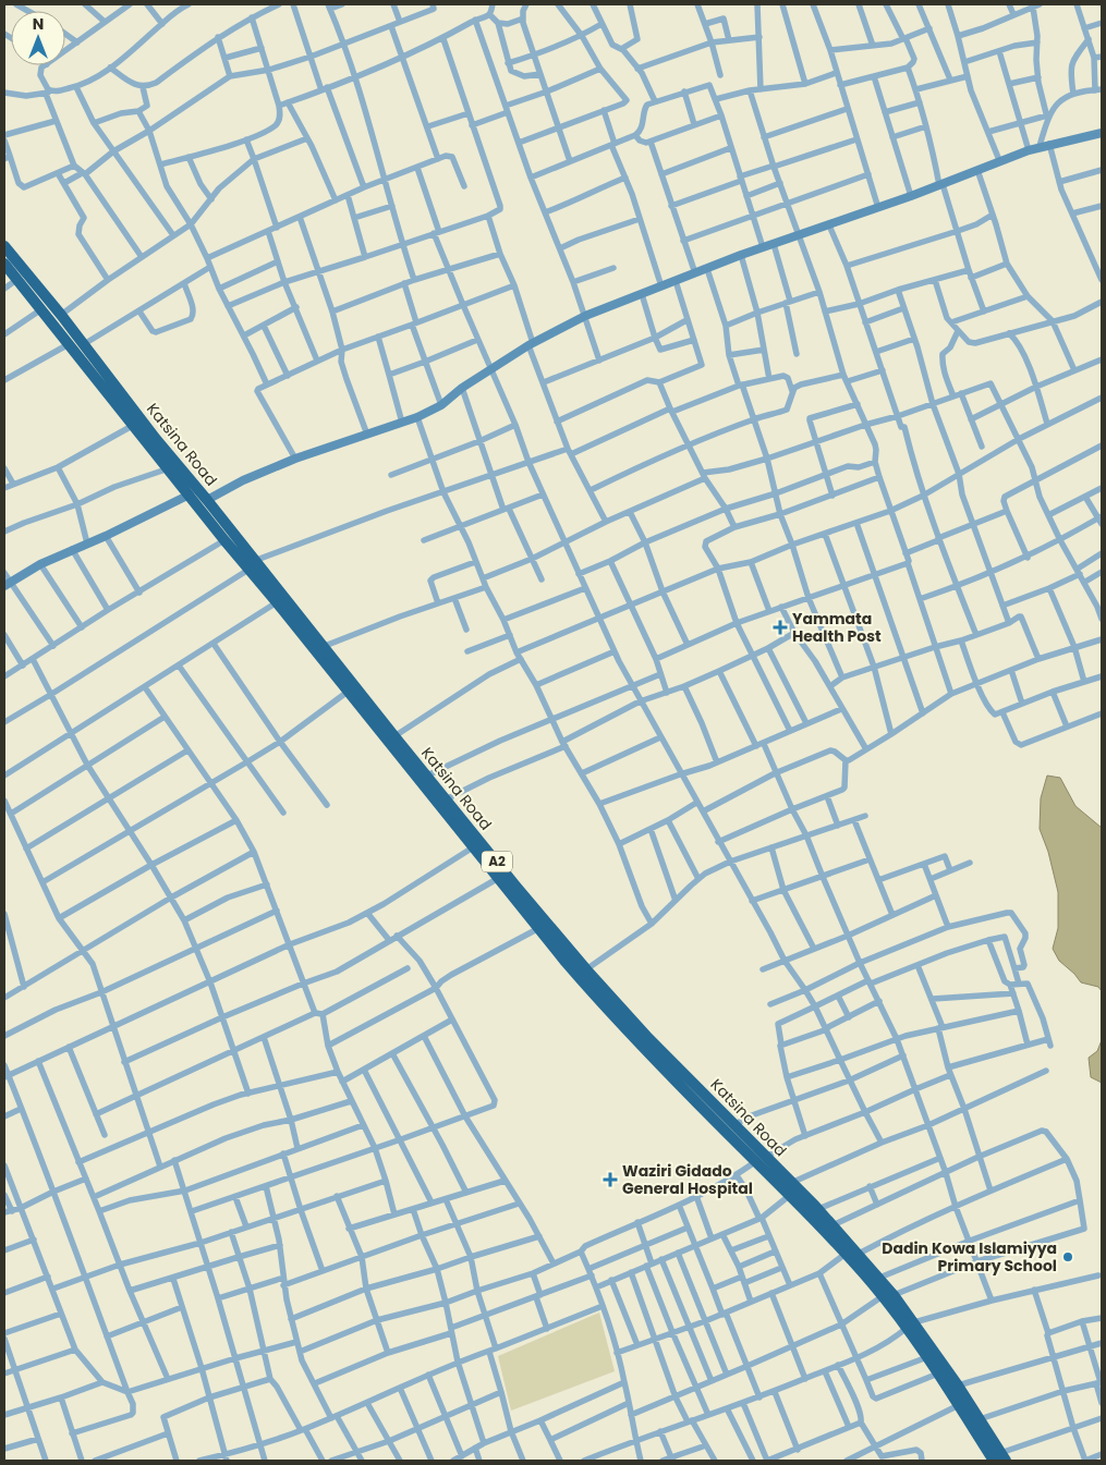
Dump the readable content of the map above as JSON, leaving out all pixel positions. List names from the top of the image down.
{
  "streets": {
    "highway": ["Katsina Road", "A2"]
  },
  "crossings": [
    ["Katsina Road", "A2"]
  ],
  "places": {
    "health": ["Yammata Health Post", "Waziri Gidado General Hospital"],
    "other": ["Dadin Kowa Islamiyya Primary School"]
  },
  "north": "top"
}
